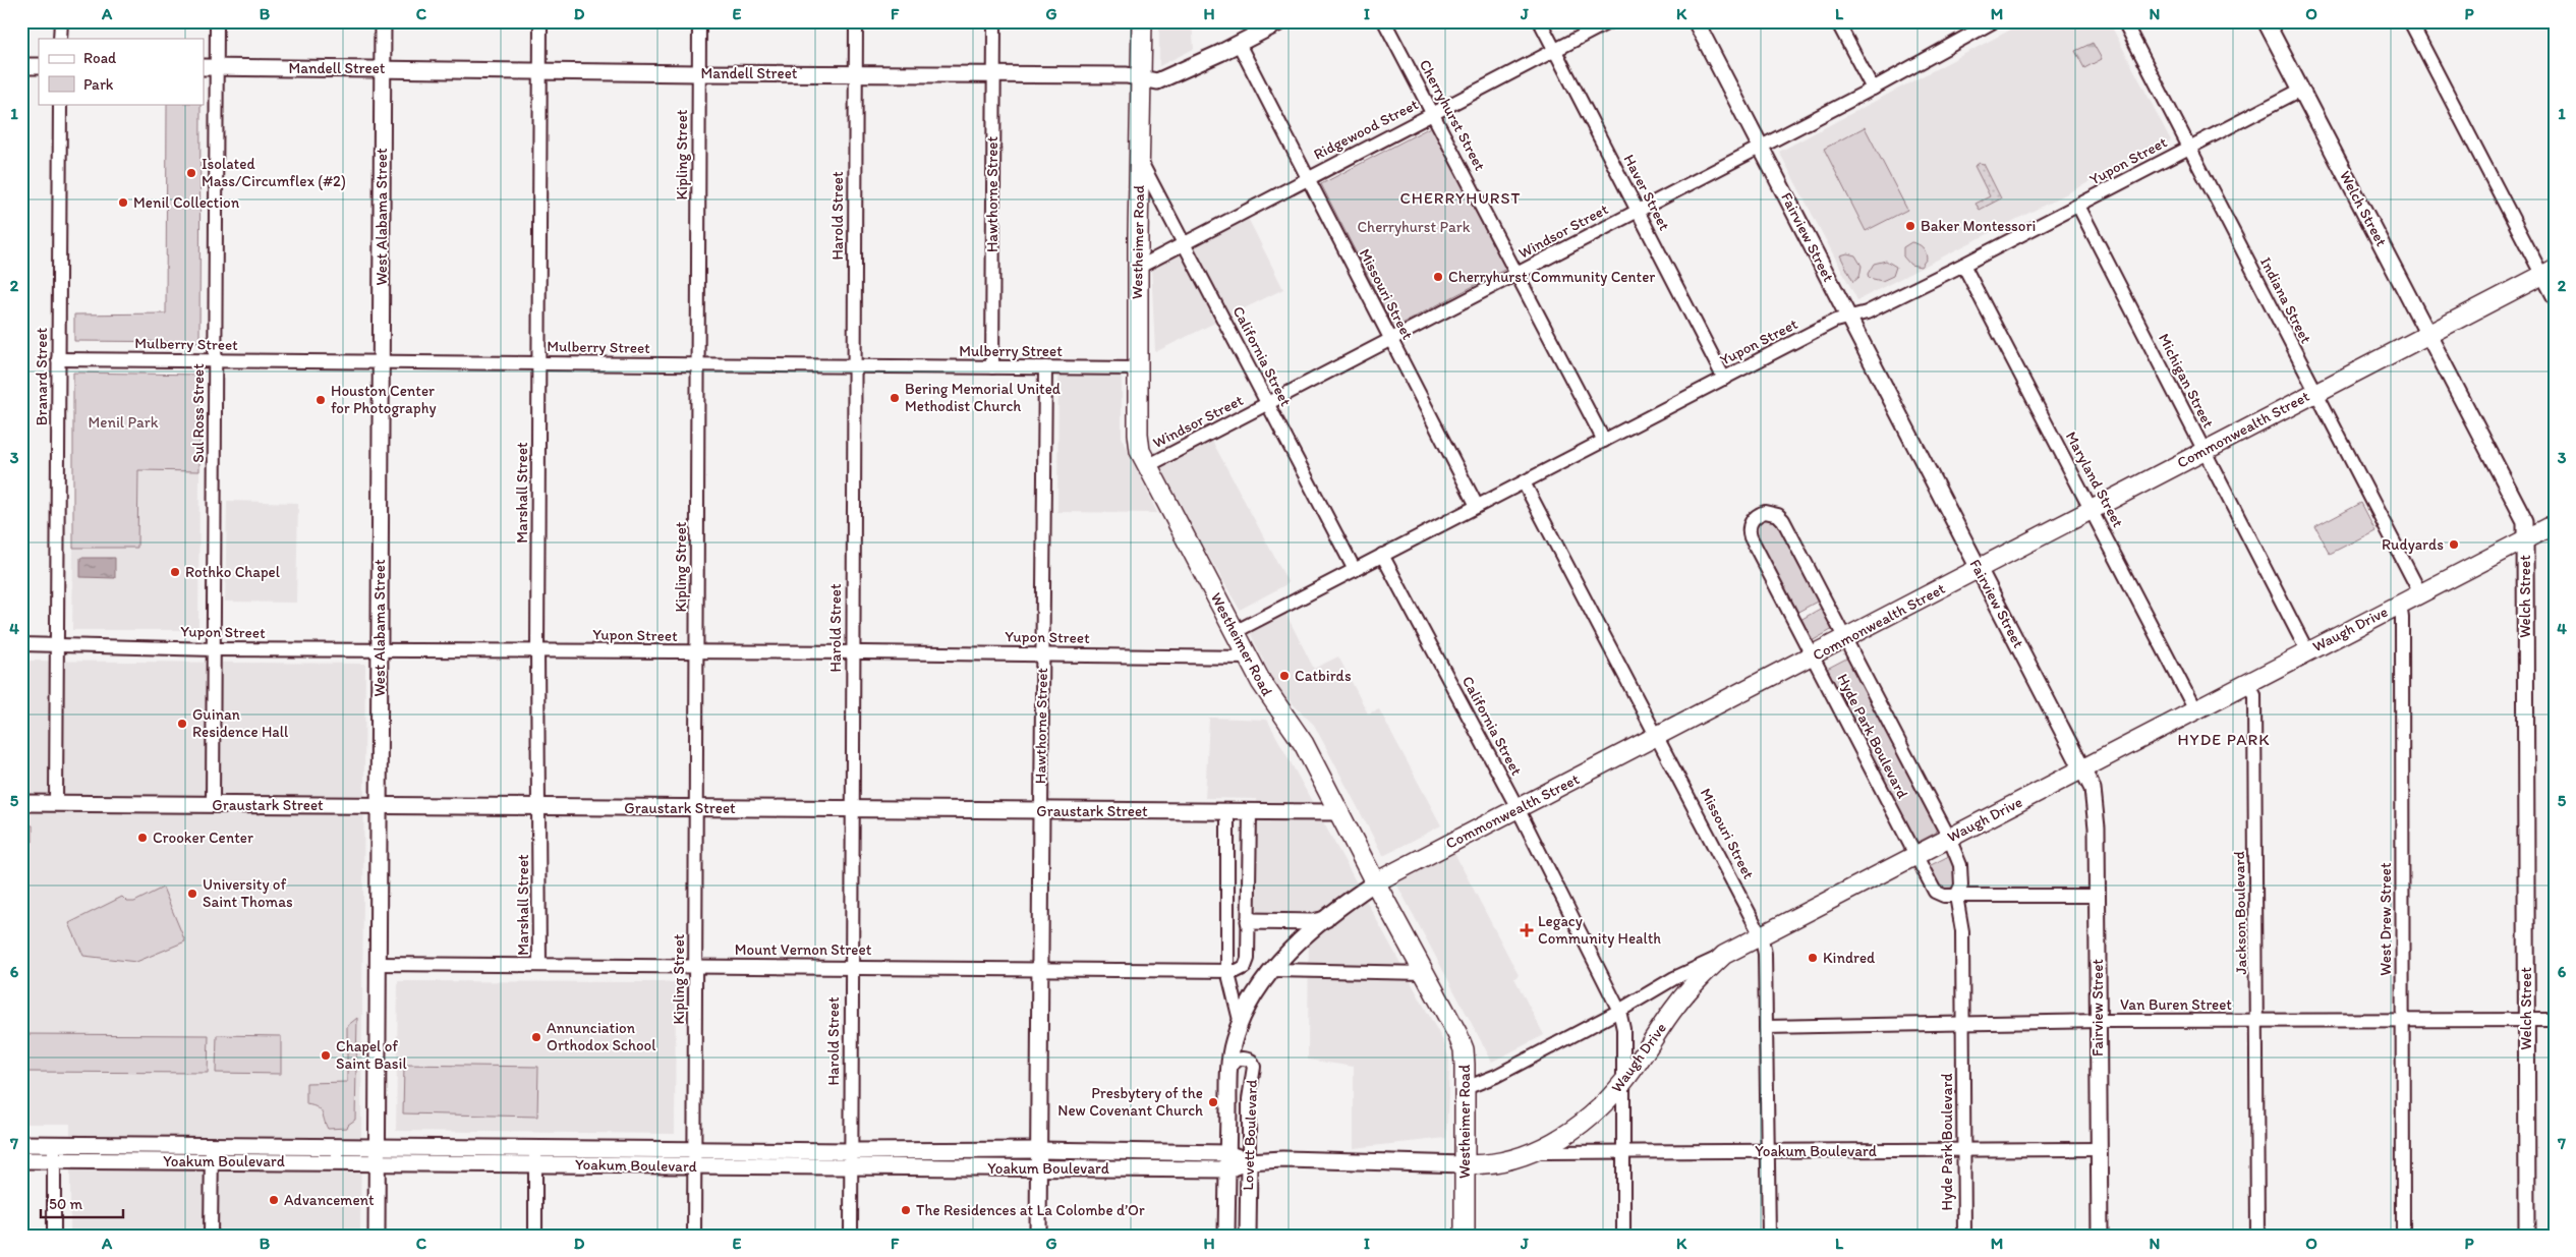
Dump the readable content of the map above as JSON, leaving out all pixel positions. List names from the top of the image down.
{
  "streets": {
    "main road": ["Westheimer Road", "Commonwealth Street", "Waugh Drive"],
    "street": [
      "Mandell Street",
      "Cherryhurst Street",
      "Ridgewood Street",
      "Kipling Street",
      "Yupon Street",
      "Haver Street",
      "Hawthorne Street",
      "Welch Street",
      "Harold Street",
      "West Alabama Street",
      "Windsor Street",
      "Fairview Street",
      "Missouri Street",
      "Indiana Street",
      "Mulberry Street",
      "California Street",
      "Branard Street",
      "Michigan Street",
      "Sul Ross Street",
      "Maryland Street",
      "Marshall Street",
      "Hyde Park Boulevard",
      "Graustark Street",
      "Jackson Boulevard",
      "West Drew Street",
      "Mount Vernon Street",
      "Van Buren Street",
      "Lovett Boulevard",
      "Yoakum Boulevard"
    ]
  },
  "crossings": [
    ["Mandell Street", "Kipling Street"],
    ["Mandell Street", "Hawthorne Street"],
    ["Mandell Street", "Harold Street"],
    ["Mandell Street", "West Alabama Street"],
    ["Mandell Street", "Westheimer Road"],
    ["Mandell Street", "Missouri Street"],
    ["Mandell Street", "Sul Ross Street"],
    ["Mandell Street", "Marshall Street"],
    ["Cherryhurst Street", "Ridgewood Street"],
    ["Cherryhurst Street", "Yupon Street"],
    ["Cherryhurst Street", "Windsor Street"],
    ["Ridgewood Street", "Haver Street"],
    ["Ridgewood Street", "Westheimer Road"],
    ["Ridgewood Street", "Missouri Street"],
    ["Ridgewood Street", "California Street"],
    ["Kipling Street", "Yupon Street"],
    ["Kipling Street", "Mulberry Street"],
    ["Kipling Street", "Graustark Street"],
    ["Kipling Street", "Mount Vernon Street"],
    ["Kipling Street", "Yoakum Boulevard"],
    ["Yupon Street", "Haver Street"],
    ["Yupon Street", "Hawthorne Street"],
    ["Yupon Street", "Welch Street"],
    ["Yupon Street", "Harold Street"],
    ["Yupon Street", "West Alabama Street"],
    ["Yupon Street", "Fairview Street"],
    ["Yupon Street", "Westheimer Road"],
    ["Yupon Street", "Missouri Street"],
    ["Yupon Street", "Indiana Street"],
    ["Yupon Street", "California Street"],
    ["Yupon Street", "Branard Street"],
    ["Yupon Street", "Michigan Street"],
    ["Yupon Street", "Sul Ross Street"],
    ["Yupon Street", "Maryland Street"],
    ["Yupon Street", "Marshall Street"],
    ["Haver Street", "Windsor Street"],
    ["Hawthorne Street", "Mulberry Street"],
    ["Hawthorne Street", "Graustark Street"],
    ["Hawthorne Street", "Mount Vernon Street"],
    ["Hawthorne Street", "Yoakum Boulevard"],
    ["Welch Street", "Commonwealth Street"],
    ["Welch Street", "Waugh Drive"],
    ["Welch Street", "Van Buren Street"],
    ["Harold Street", "Mulberry Street"],
    ["Harold Street", "Graustark Street"],
    ["Harold Street", "Mount Vernon Street"],
    ["Harold Street", "Yoakum Boulevard"],
    ["West Alabama Street", "Mulberry Street"],
    ["West Alabama Street", "Graustark Street"],
    ["West Alabama Street", "Mount Vernon Street"],
    ["West Alabama Street", "Yoakum Boulevard"],
    ["Windsor Street", "Fairview Street"],
    ["Windsor Street", "Westheimer Road"],
    ["Windsor Street", "Missouri Street"],
    ["Windsor Street", "California Street"],
    ["Fairview Street", "Commonwealth Street"],
    ["Fairview Street", "Waugh Drive"],
    ["Fairview Street", "Van Buren Street"],
    ["Fairview Street", "Yoakum Boulevard"],
    ["Westheimer Road", "Mulberry Street"],
    ["Westheimer Road", "California Street"],
    ["Westheimer Road", "Commonwealth Street"],
    ["Westheimer Road", "Waugh Drive"],
    ["Westheimer Road", "Graustark Street"],
    ["Westheimer Road", "Yoakum Boulevard"],
    ["Missouri Street", "Commonwealth Street"],
    ["Missouri Street", "Waugh Drive"],
    ["Missouri Street", "Van Buren Street"],
    ["Missouri Street", "Yoakum Boulevard"],
    ["Indiana Street", "Commonwealth Street"],
    ["Indiana Street", "Waugh Drive"],
    ["Mulberry Street", "Branard Street"],
    ["Mulberry Street", "Sul Ross Street"],
    ["Mulberry Street", "Marshall Street"],
    ["California Street", "Commonwealth Street"],
    ["California Street", "Waugh Drive"],
    ["California Street", "Yoakum Boulevard"],
    ["Branard Street", "Graustark Street"],
    ["Michigan Street", "Commonwealth Street"],
    ["Michigan Street", "Waugh Drive"],
    ["Sul Ross Street", "Graustark Street"],
    ["Commonwealth Street", "Maryland Street"],
    ["Commonwealth Street", "Hyde Park Boulevard"],
    ["Commonwealth Street", "Lovett Boulevard"],
    ["Maryland Street", "Waugh Drive"],
    ["Marshall Street", "Graustark Street"],
    ["Marshall Street", "Mount Vernon Street"],
    ["Waugh Drive", "Hyde Park Boulevard"],
    ["Waugh Drive", "Jackson Boulevard"],
    ["Waugh Drive", "West Drew Street"],
    ["Waugh Drive", "Yoakum Boulevard"],
    ["Hyde Park Boulevard", "Van Buren Street"],
    ["Hyde Park Boulevard", "Yoakum Boulevard"],
    ["Jackson Boulevard", "Van Buren Street"],
    ["West Drew Street", "Van Buren Street"],
    ["Lovett Boulevard", "Yoakum Boulevard"]
  ],
  "districts": ["CHERRYHURST", "HYDE PARK"],
  "parks": ["Cherryhurst Park", "Menil Park"],
  "places": {
    "other": [
      "Isolated Mass/Circumflex (#2)",
      "Menil Collection",
      "Baker Montessori",
      "Cherryhurst Community Center",
      "Bering Memorial United Methodist Church",
      "Houston Center for Photography",
      "Rudyards",
      "Rothko Chapel",
      "Catbirds",
      "Guinan Residence Hall",
      "Crooker Center",
      "University of Saint Thomas",
      "Kindred",
      "Annunciation Orthodox School",
      "Chapel of Saint Basil",
      "Presbytery of the New Covenant Church",
      "Advancement",
      "The Residences at La Colombe d’Or"
    ],
    "health": ["Legacy Community Health"]
  },
  "legend": ["Road", "Park"],
  "scale_bar": "50 m",
  "grid": {
    "columns": [
      "A",
      "B",
      "C",
      "D",
      "E",
      "F",
      "G",
      "H",
      "I",
      "J",
      "K",
      "L",
      "M",
      "N",
      "O",
      "P"
    ],
    "rows": [
      "1",
      "2",
      "3",
      "4",
      "5",
      "6",
      "7"
    ]
  }
}
